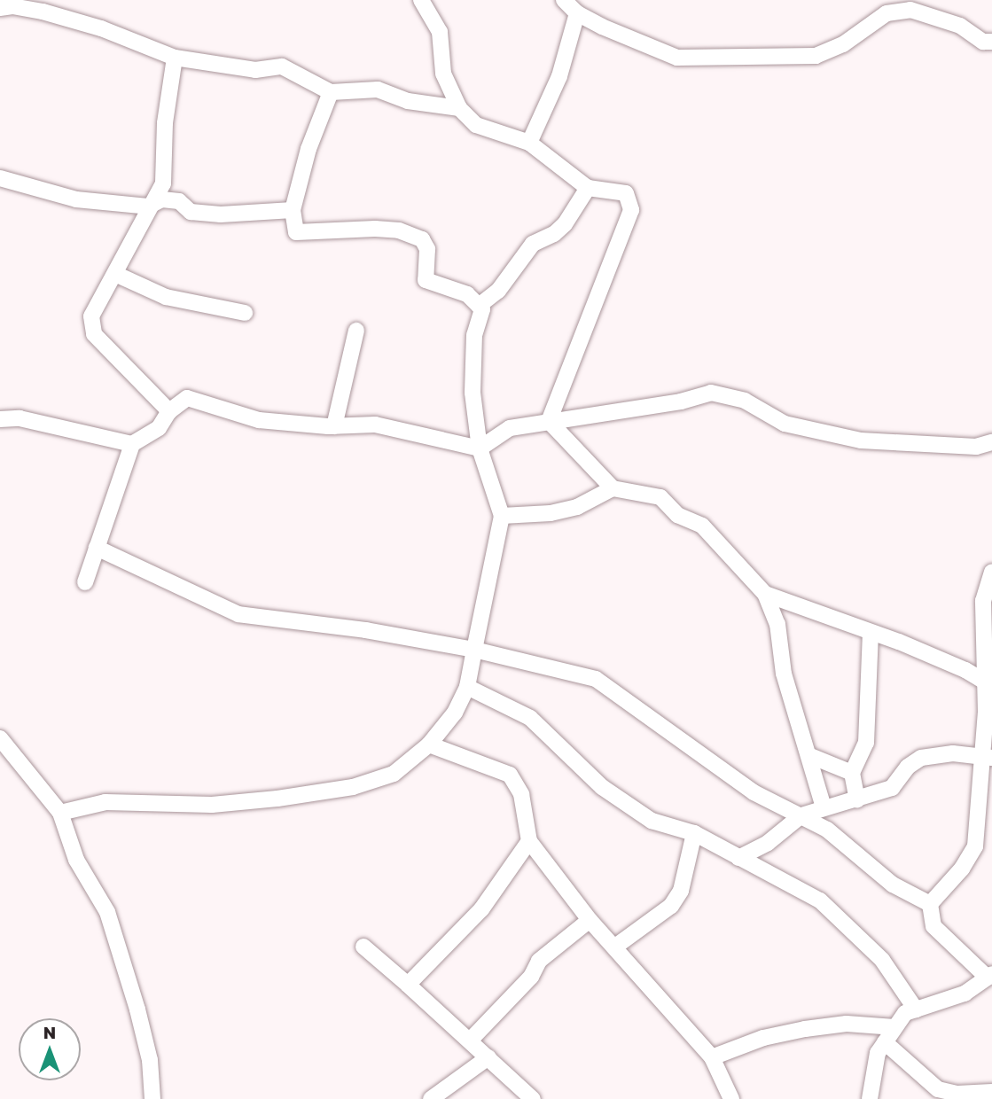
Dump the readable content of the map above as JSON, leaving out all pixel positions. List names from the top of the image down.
{
  "north": "top"
}
